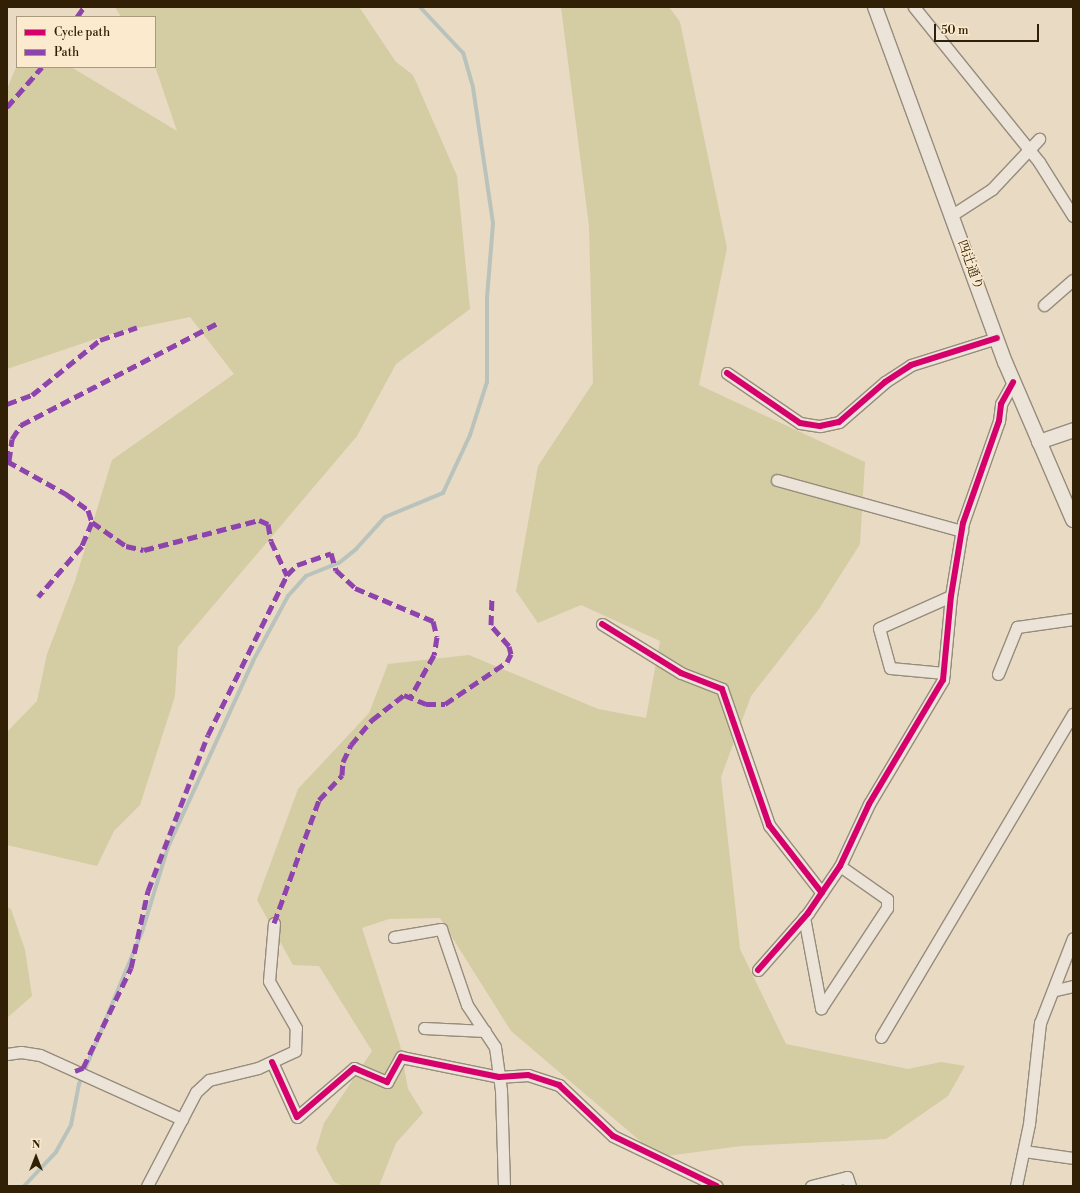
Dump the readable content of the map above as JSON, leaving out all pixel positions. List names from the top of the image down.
{
  "streets": {
    "street": ["四辻通り"]
  },
  "legend": ["Cycle path", "Path"],
  "scale_bar": "50 m",
  "north": "top"
}
